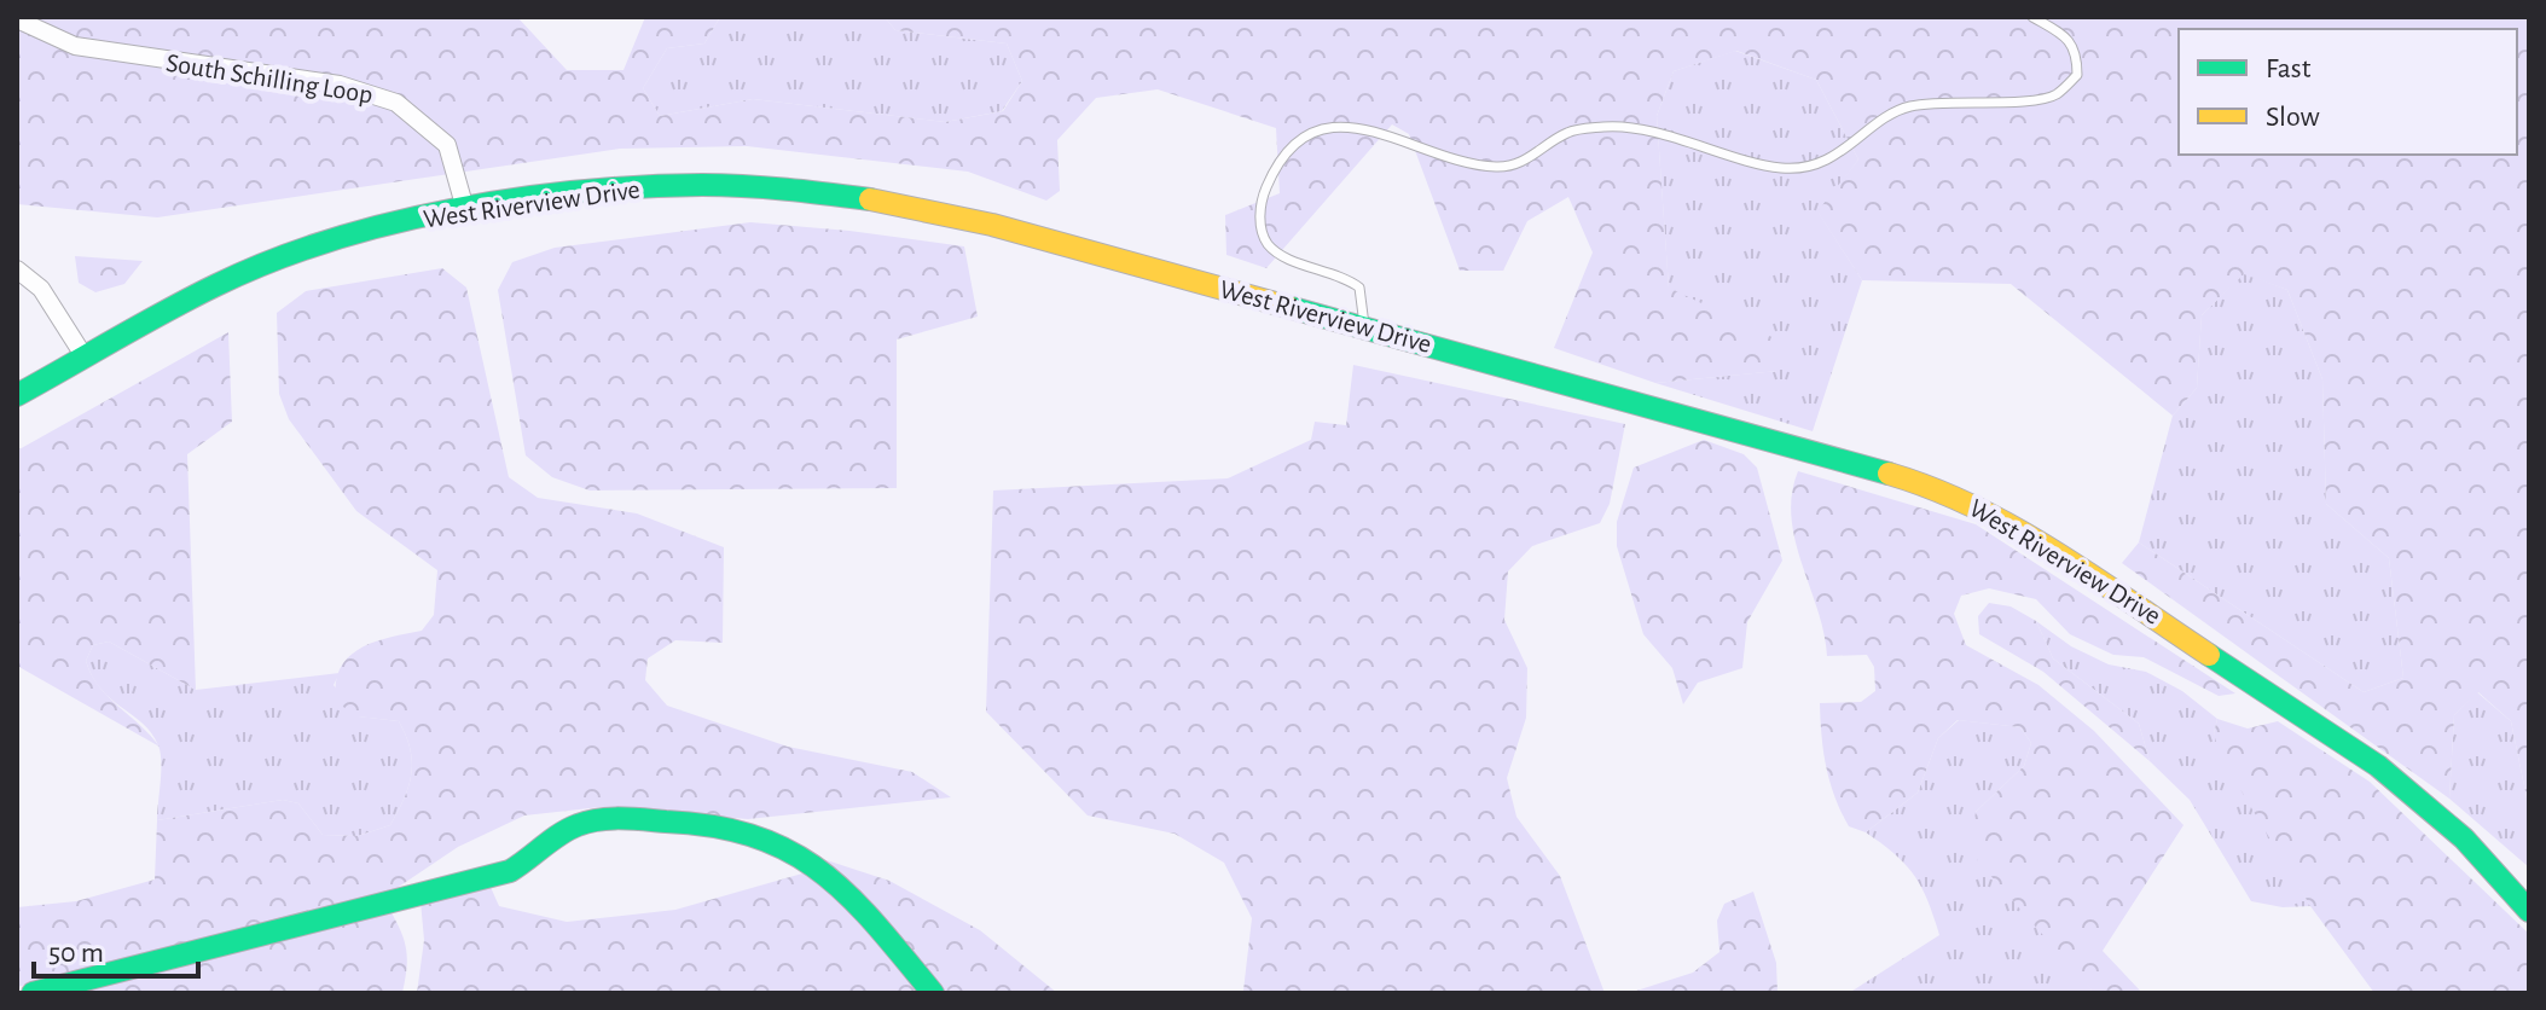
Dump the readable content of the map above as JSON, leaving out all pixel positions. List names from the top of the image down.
{
  "streets": {
    "street": ["South Schilling Loop", "West Riverview Drive"]
  },
  "crossings": [
    ["South Schilling Loop", "West Riverview Drive"]
  ],
  "legend": ["Fast", "Slow"],
  "scale_bar": "50 m"
}
